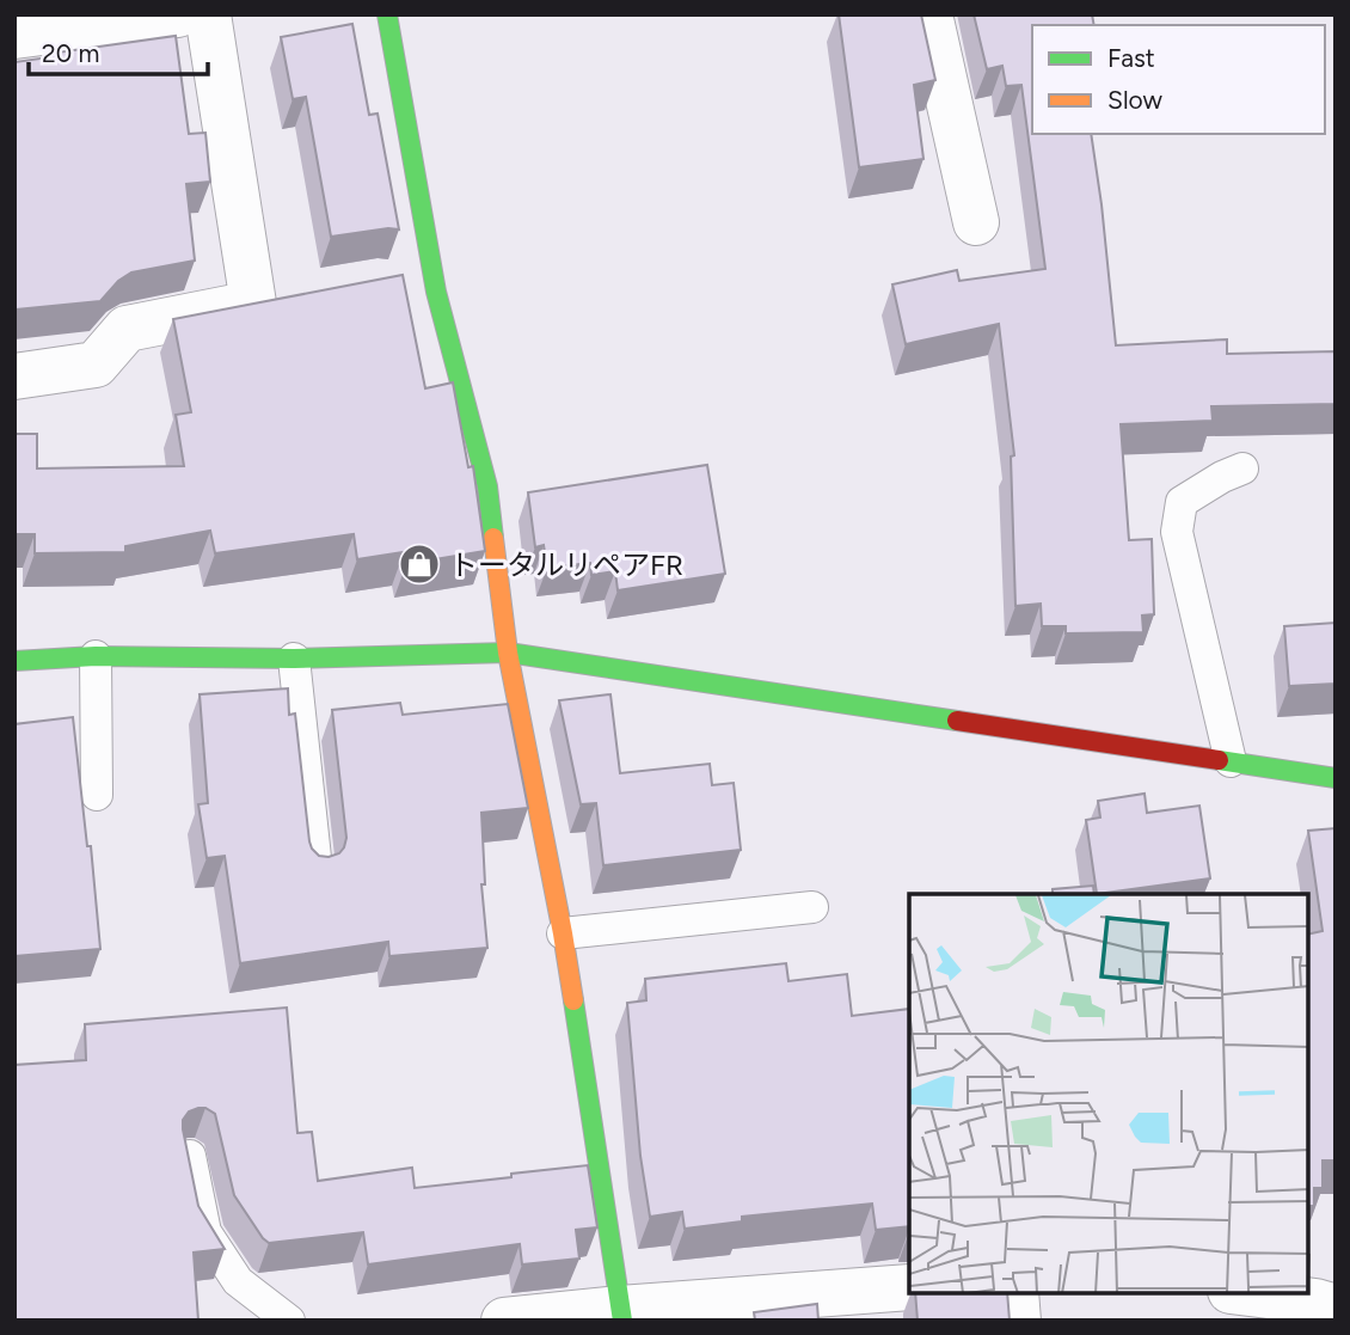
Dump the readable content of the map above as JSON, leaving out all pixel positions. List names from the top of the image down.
{
  "places": {
    "shop": ["トータルリペアFR"]
  },
  "legend": ["Fast", "Slow"],
  "scale_bar": "20 m"
}
